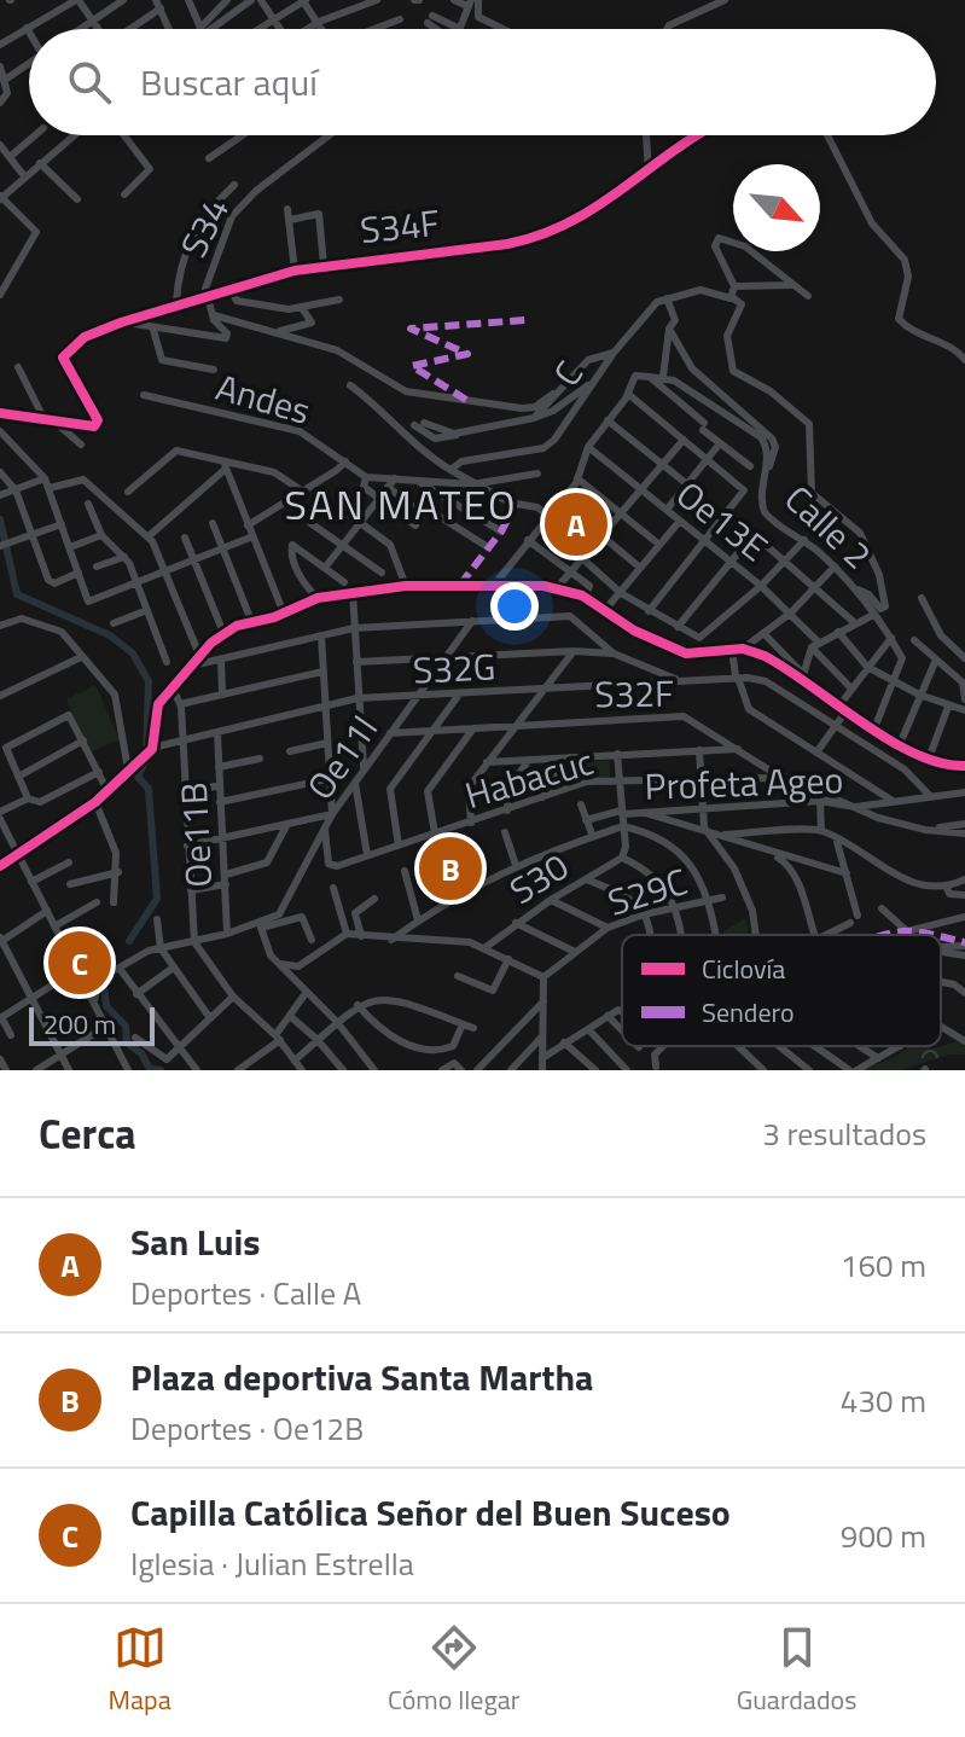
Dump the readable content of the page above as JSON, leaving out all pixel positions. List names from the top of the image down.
{
  "streets": {
    "street": [
      "S34F",
      "S34",
      "C",
      "Andes",
      "Oe13E",
      "Calle 2",
      "S32G",
      "S32F",
      "Oe11l",
      "Habacuc",
      "Profeta Ageo",
      "Oe11B",
      "S30",
      "S29C"
    ]
  },
  "crossings": [
    ["S34F", "S34"],
    ["S32G", "Oe11l"],
    ["S32G", "Oe11B"],
    ["S32F", "Oe11l"],
    ["S32F", "Habacuc"],
    ["S32F", "Profeta Ageo"],
    ["Oe11l", "Habacuc"]
  ],
  "districts": ["SAN MATEO"],
  "legend": ["Ciclovía", "Sendero"],
  "scale_bar": "200 m",
  "north": "bottom right",
  "page": {
    "search": "Buscar aquí",
    "pins": ["A", "B", "C"],
    "scale": "200 m",
    "heading": ["Cerca", "3 resultados"],
    "list": [
      {
        "mark": "A",
        "name": "San Luis",
        "note": "Deportes · Calle A",
        "value": "160 m"
      },
      {
        "mark": "B",
        "name": "Plaza deportiva Santa Martha",
        "note": "Deportes · Oe12B",
        "value": "430 m"
      },
      {
        "mark": "C",
        "name": "Capilla Católica Señor del Buen Suceso",
        "note": "Iglesia · Julian Estrella",
        "value": "900 m"
      }
    ],
    "nav": ["Mapa", "Cómo llegar", "Guardados"]
  }
}
